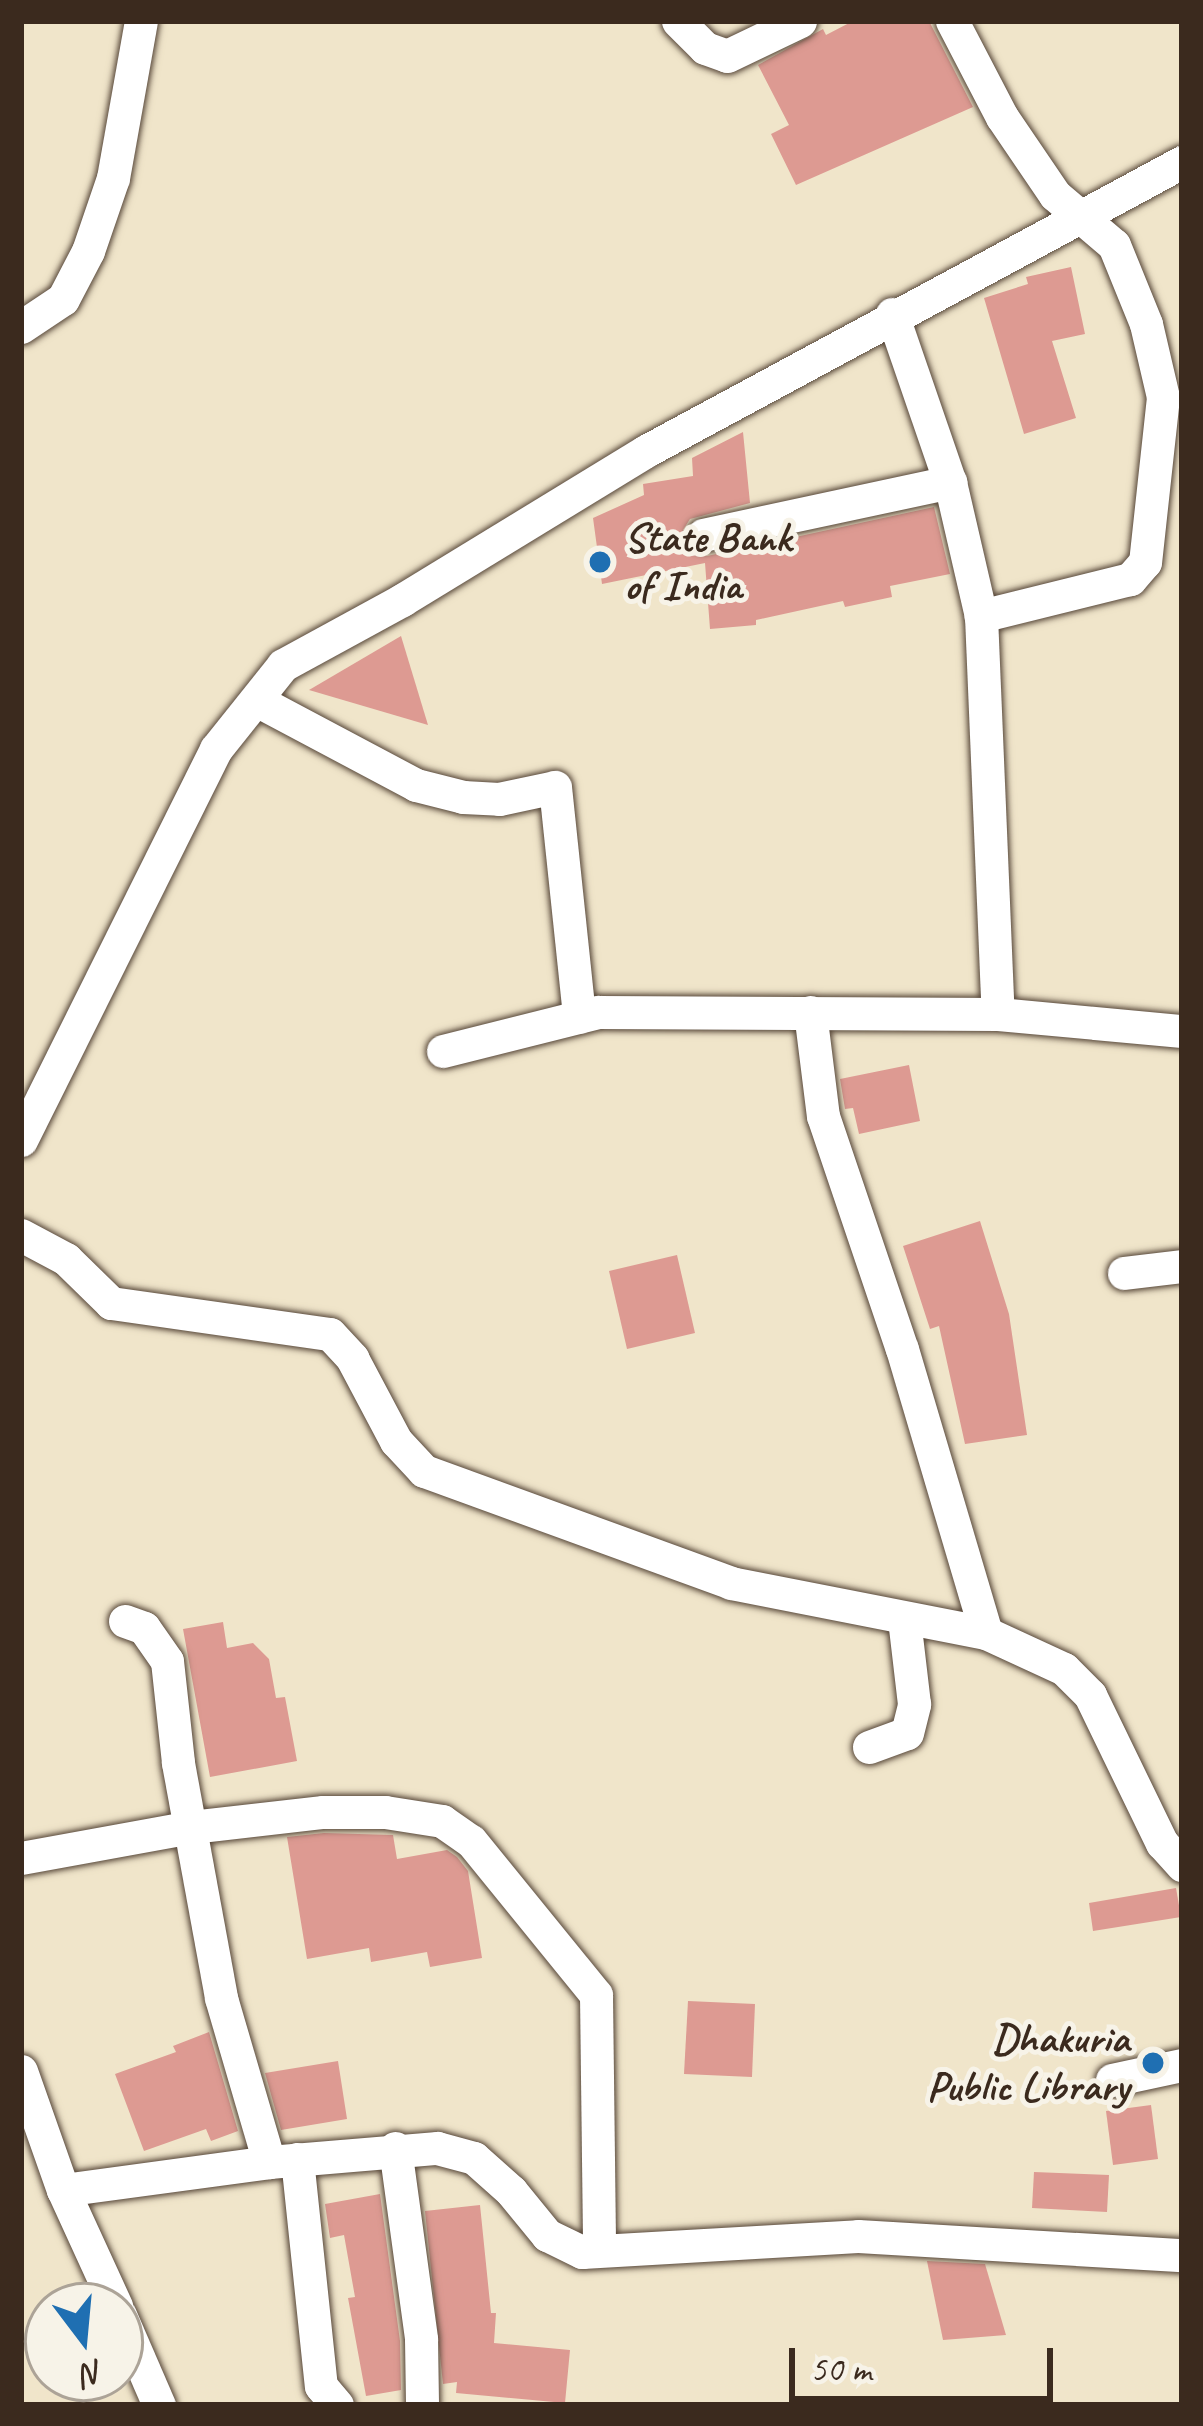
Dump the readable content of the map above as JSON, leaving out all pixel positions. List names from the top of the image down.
{
  "places": ["State Bank of India", "Dhakuria Public Library"],
  "scale_bar": "50 m",
  "north": "bottom"
}
